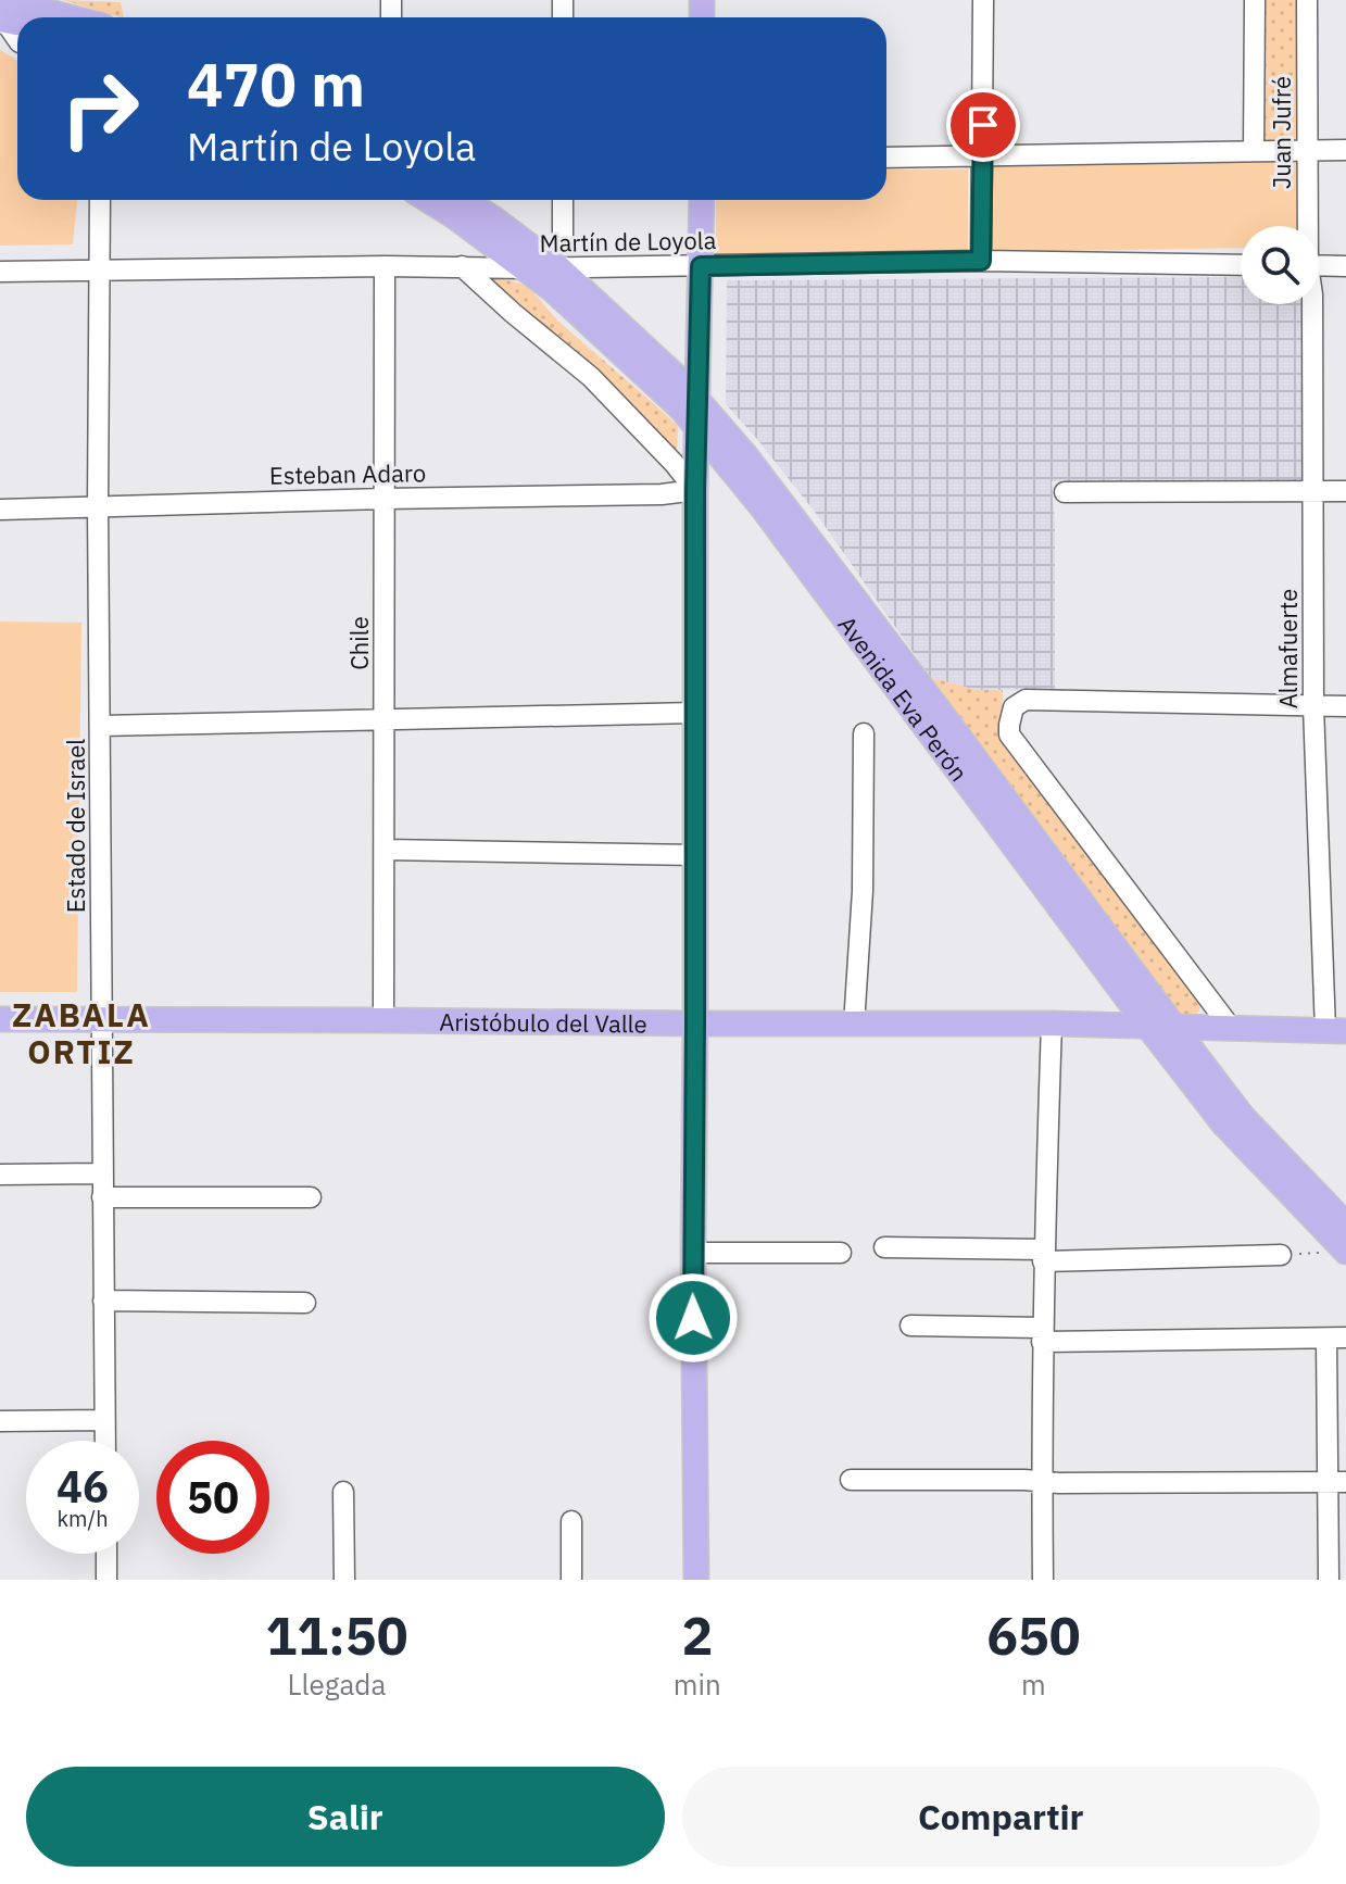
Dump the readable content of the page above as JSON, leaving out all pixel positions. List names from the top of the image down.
{
  "streets": {
    "main road": ["Avenida Eva Perón", "Aristóbulo del Valle"],
    "street": [
      "Juan Jufré",
      "Martín de Loyola",
      "Esteban Adaro",
      "Chile",
      "Almafuerte",
      "Estado de Israel"
    ]
  },
  "crossings": [
    ["Martín de Loyola", "Chile"],
    ["Martín de Loyola", "Avenida Eva Perón"],
    ["Martín de Loyola", "Estado de Israel"],
    ["Esteban Adaro", "Chile"],
    ["Esteban Adaro", "Estado de Israel"],
    ["Chile", "Aristóbulo del Valle"],
    ["Almafuerte", "Aristóbulo del Valle"],
    ["Avenida Eva Perón", "Aristóbulo del Valle"],
    ["Estado de Israel", "Aristóbulo del Valle"]
  ],
  "districts": ["ZABALA ORTIZ"],
  "page": {
    "turn": ["470 m", "Martín de Loyola"],
    "speed": "46 km/h",
    "limit": "50",
    "eta": [
      "11:50",
      "Llegada",
      "2",
      "min",
      "650",
      "m"
    ],
    "buttons": ["Salir", "Compartir"]
  }
}
